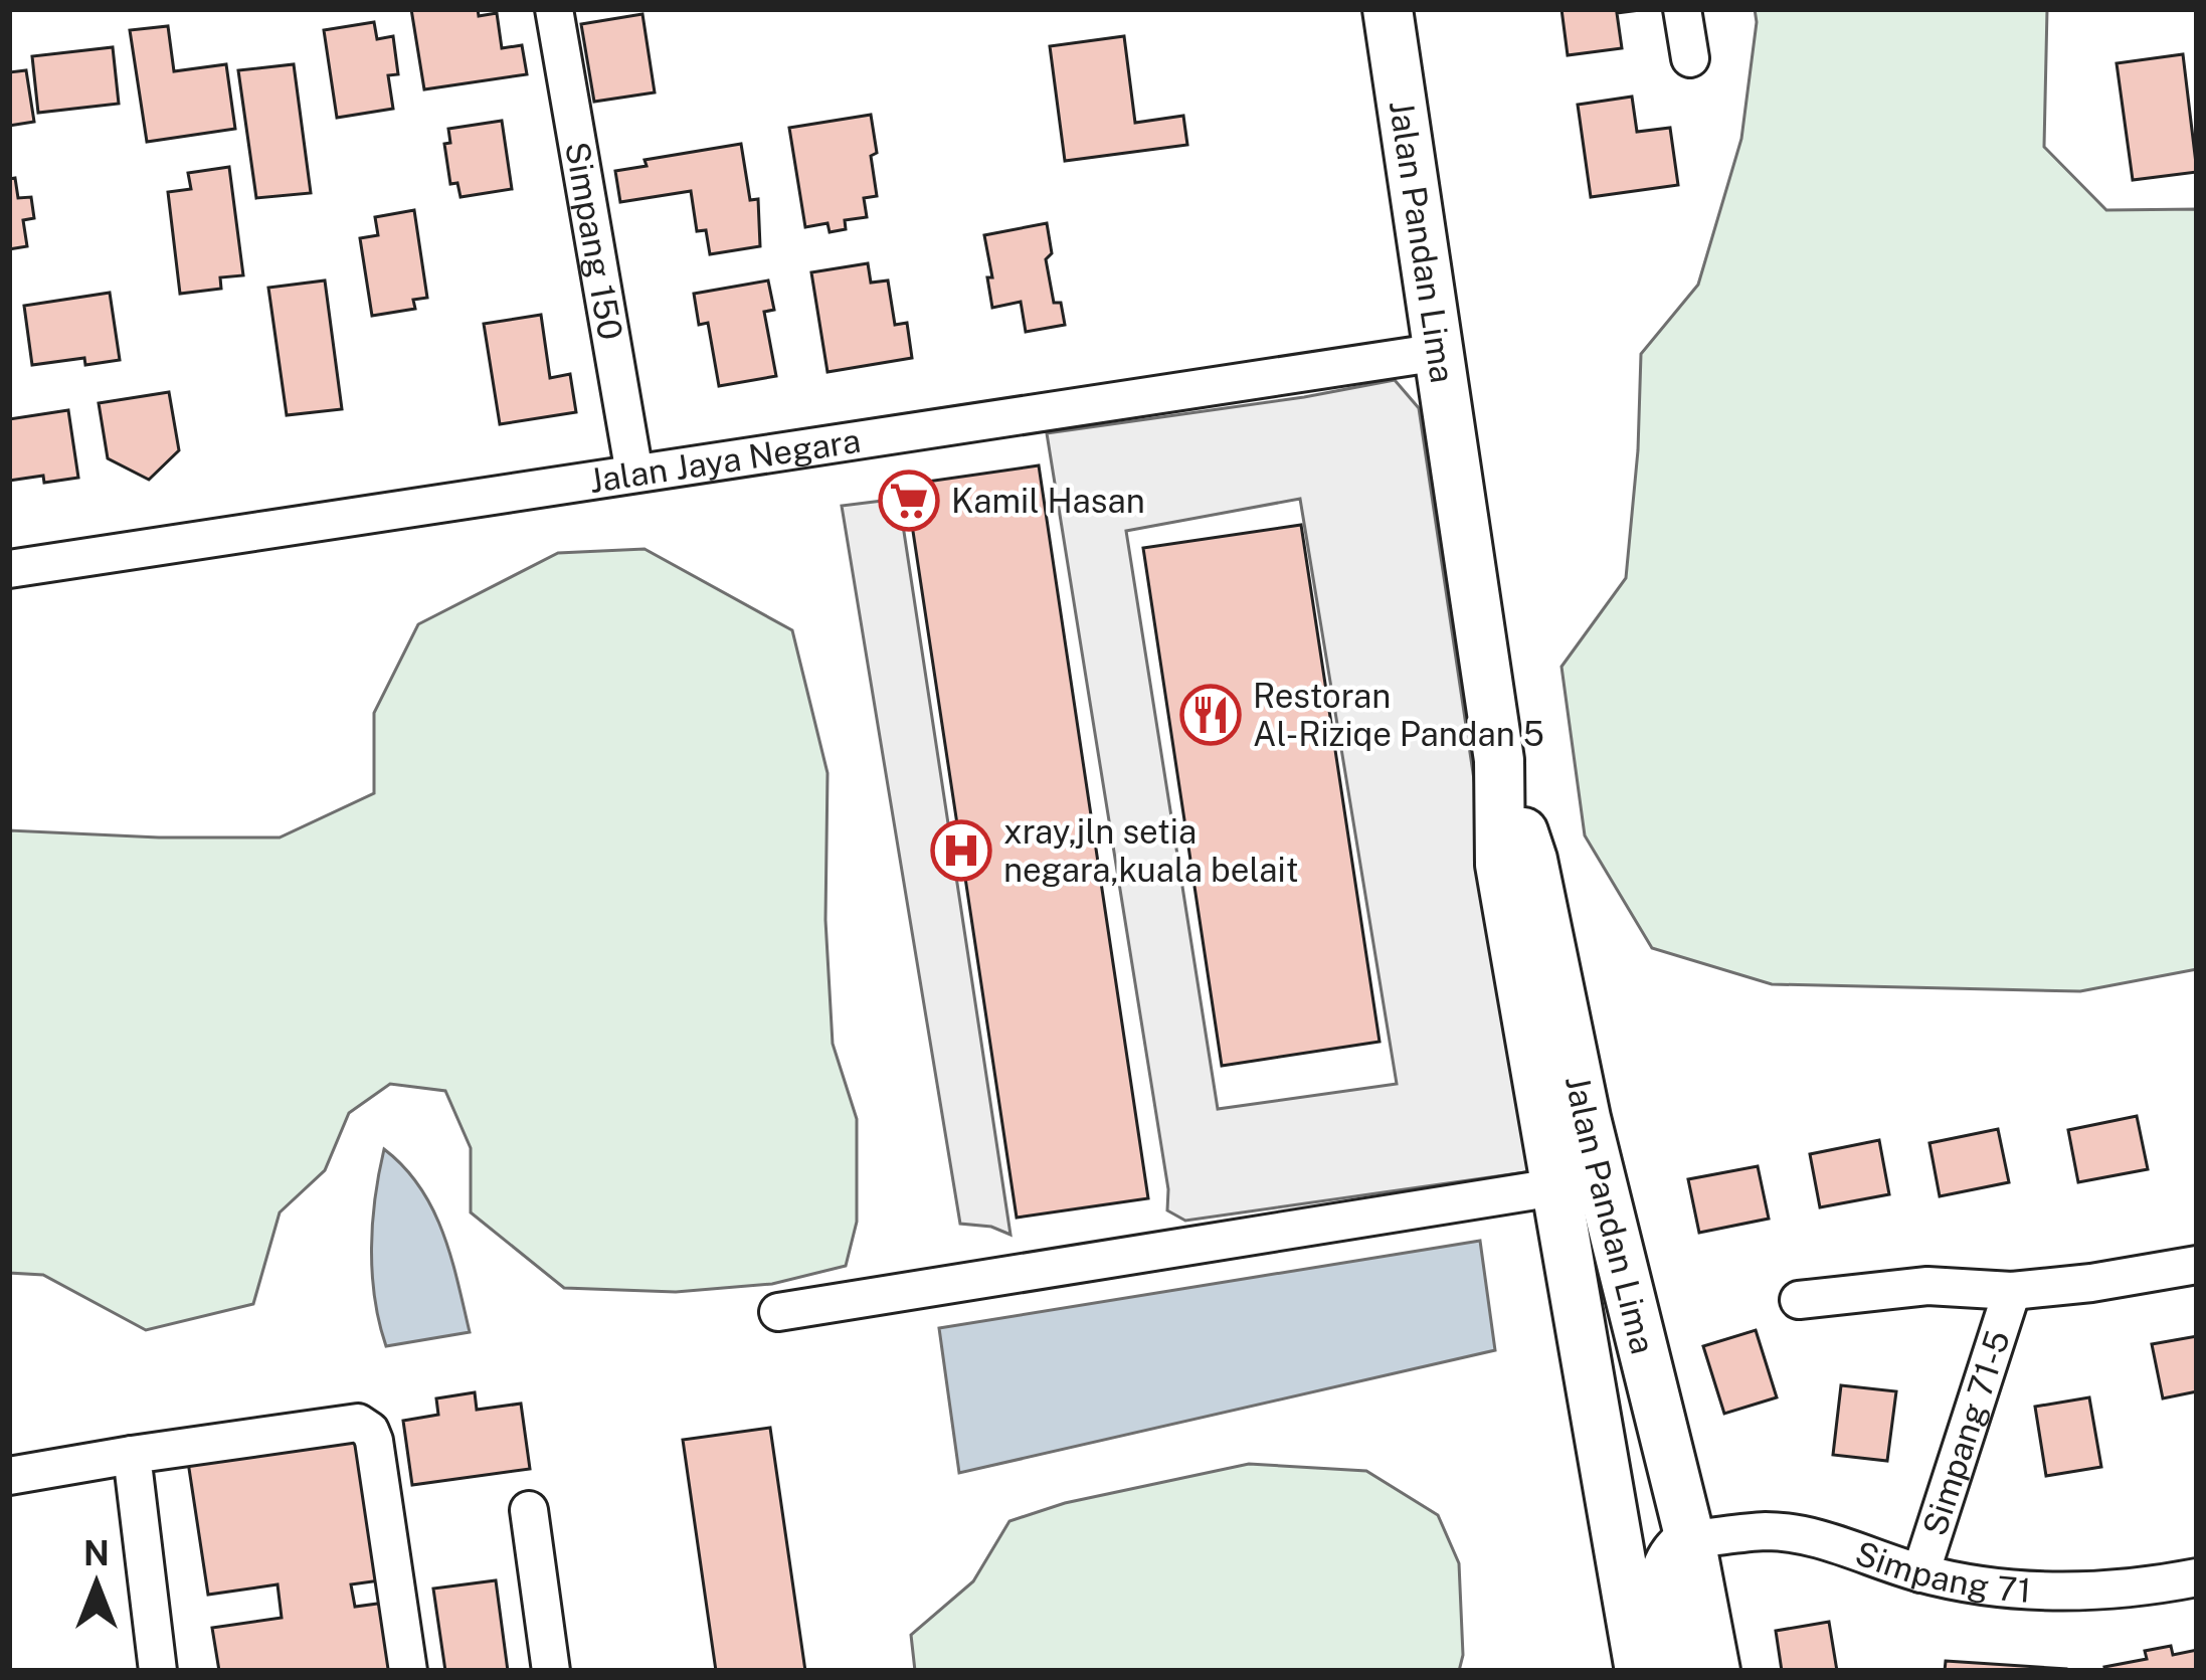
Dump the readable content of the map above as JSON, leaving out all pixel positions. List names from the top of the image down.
{
  "streets": {
    "main road": ["Jalan Pandan Lima"],
    "street": [
      "Simpang 150",
      "Jalan Jaya Negara",
      "Simpang 71-5",
      "Simpang 71"
    ]
  },
  "crossings": [
    ["Simpang 150", "Jalan Jaya Negara"],
    ["Jalan Pandan Lima", "Jalan Jaya Negara"],
    ["Jalan Pandan Lima", "Simpang 71"],
    ["Simpang 71-5", "Simpang 71"]
  ],
  "places": {
    "supermarket": ["Kamil Hasan"],
    "restaurant": ["Restoran Al-Riziqe Pandan 5"],
    "hospital": ["xray,jln setia negara,kuala belait"]
  },
  "north": "top"
}
